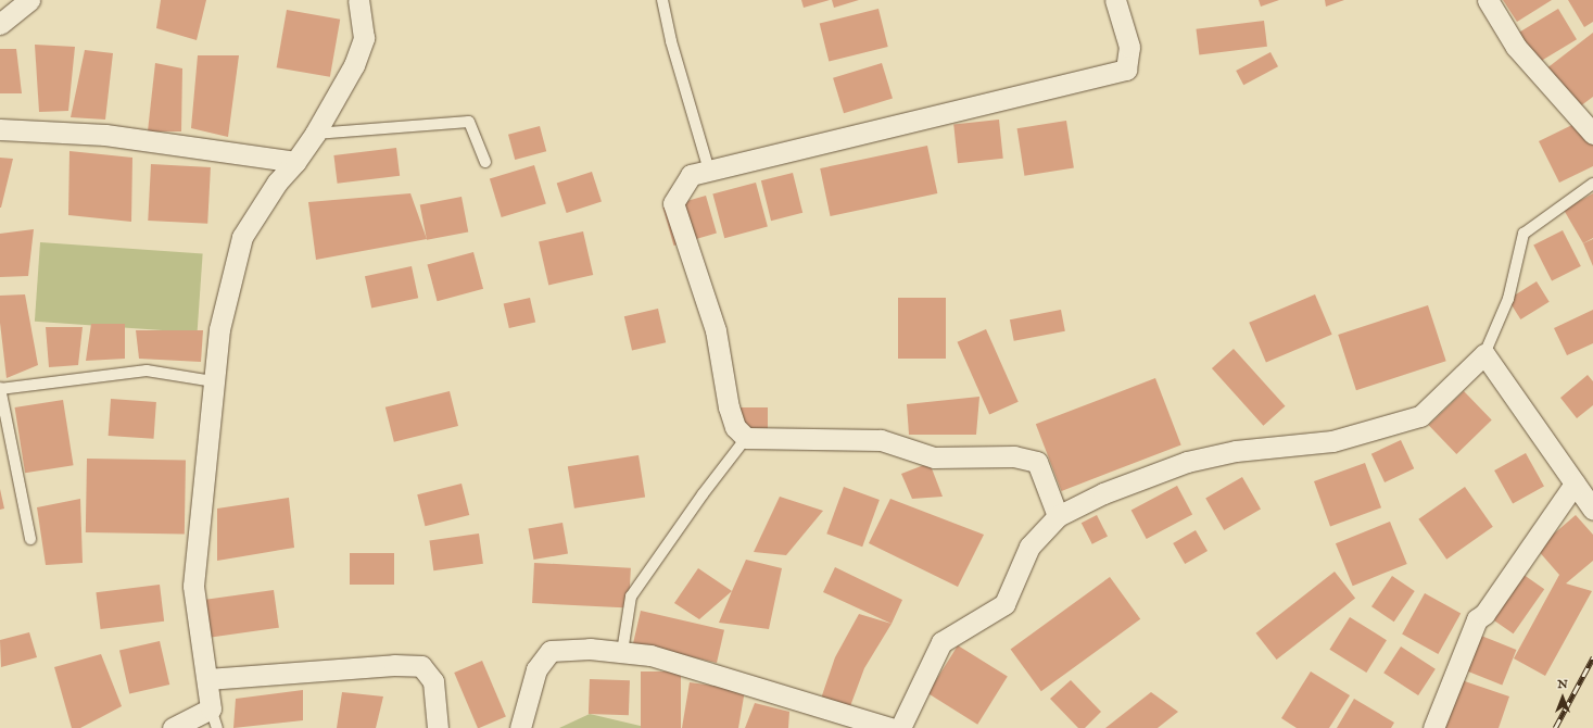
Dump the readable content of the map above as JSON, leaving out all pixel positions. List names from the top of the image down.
{
  "north": "top"
}
